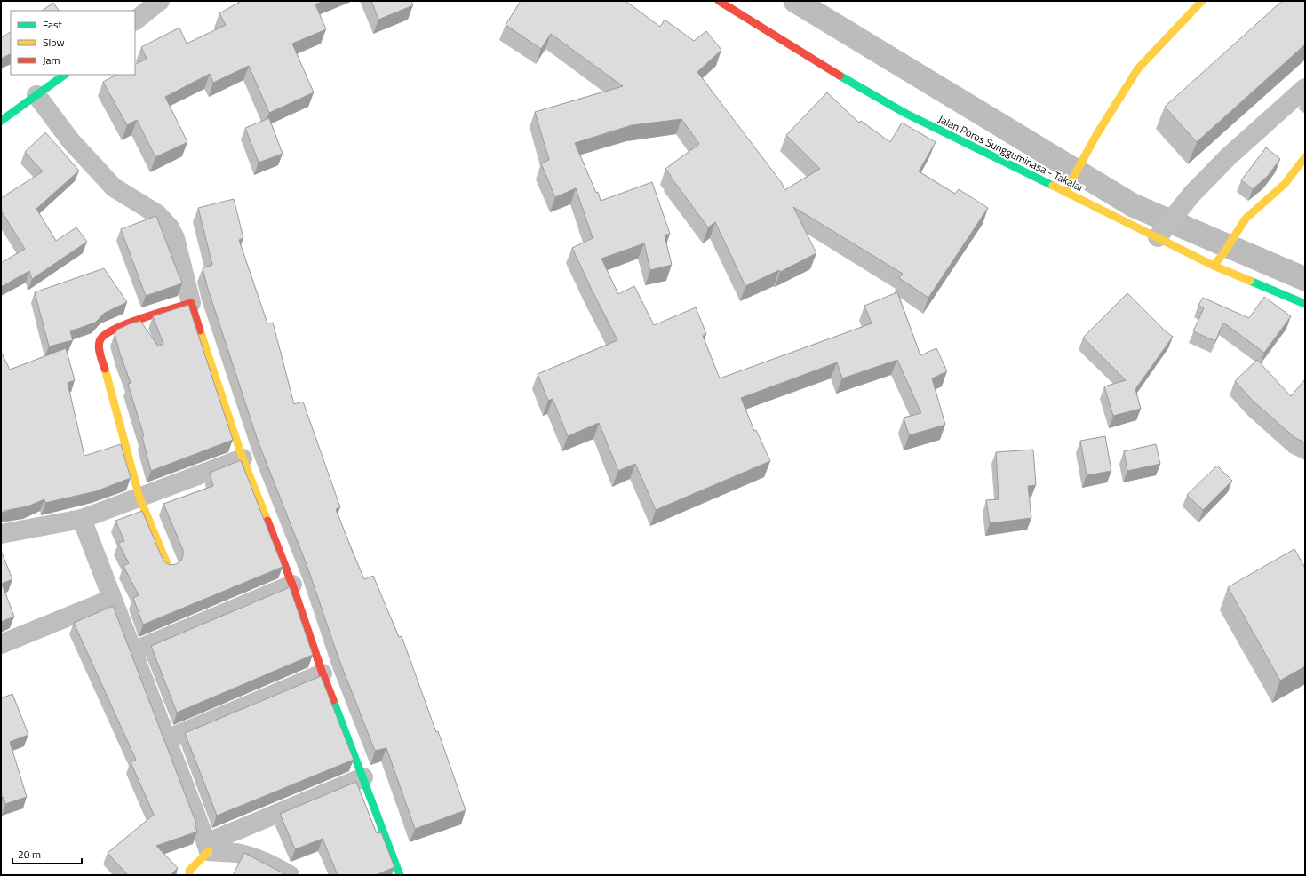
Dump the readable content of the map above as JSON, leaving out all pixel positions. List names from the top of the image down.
{
  "streets": {
    "main road": ["Jalan Poros Sungguminasa - Takalar"]
  },
  "legend": ["Fast", "Slow", "Jam"],
  "scale_bar": "20 m"
}
